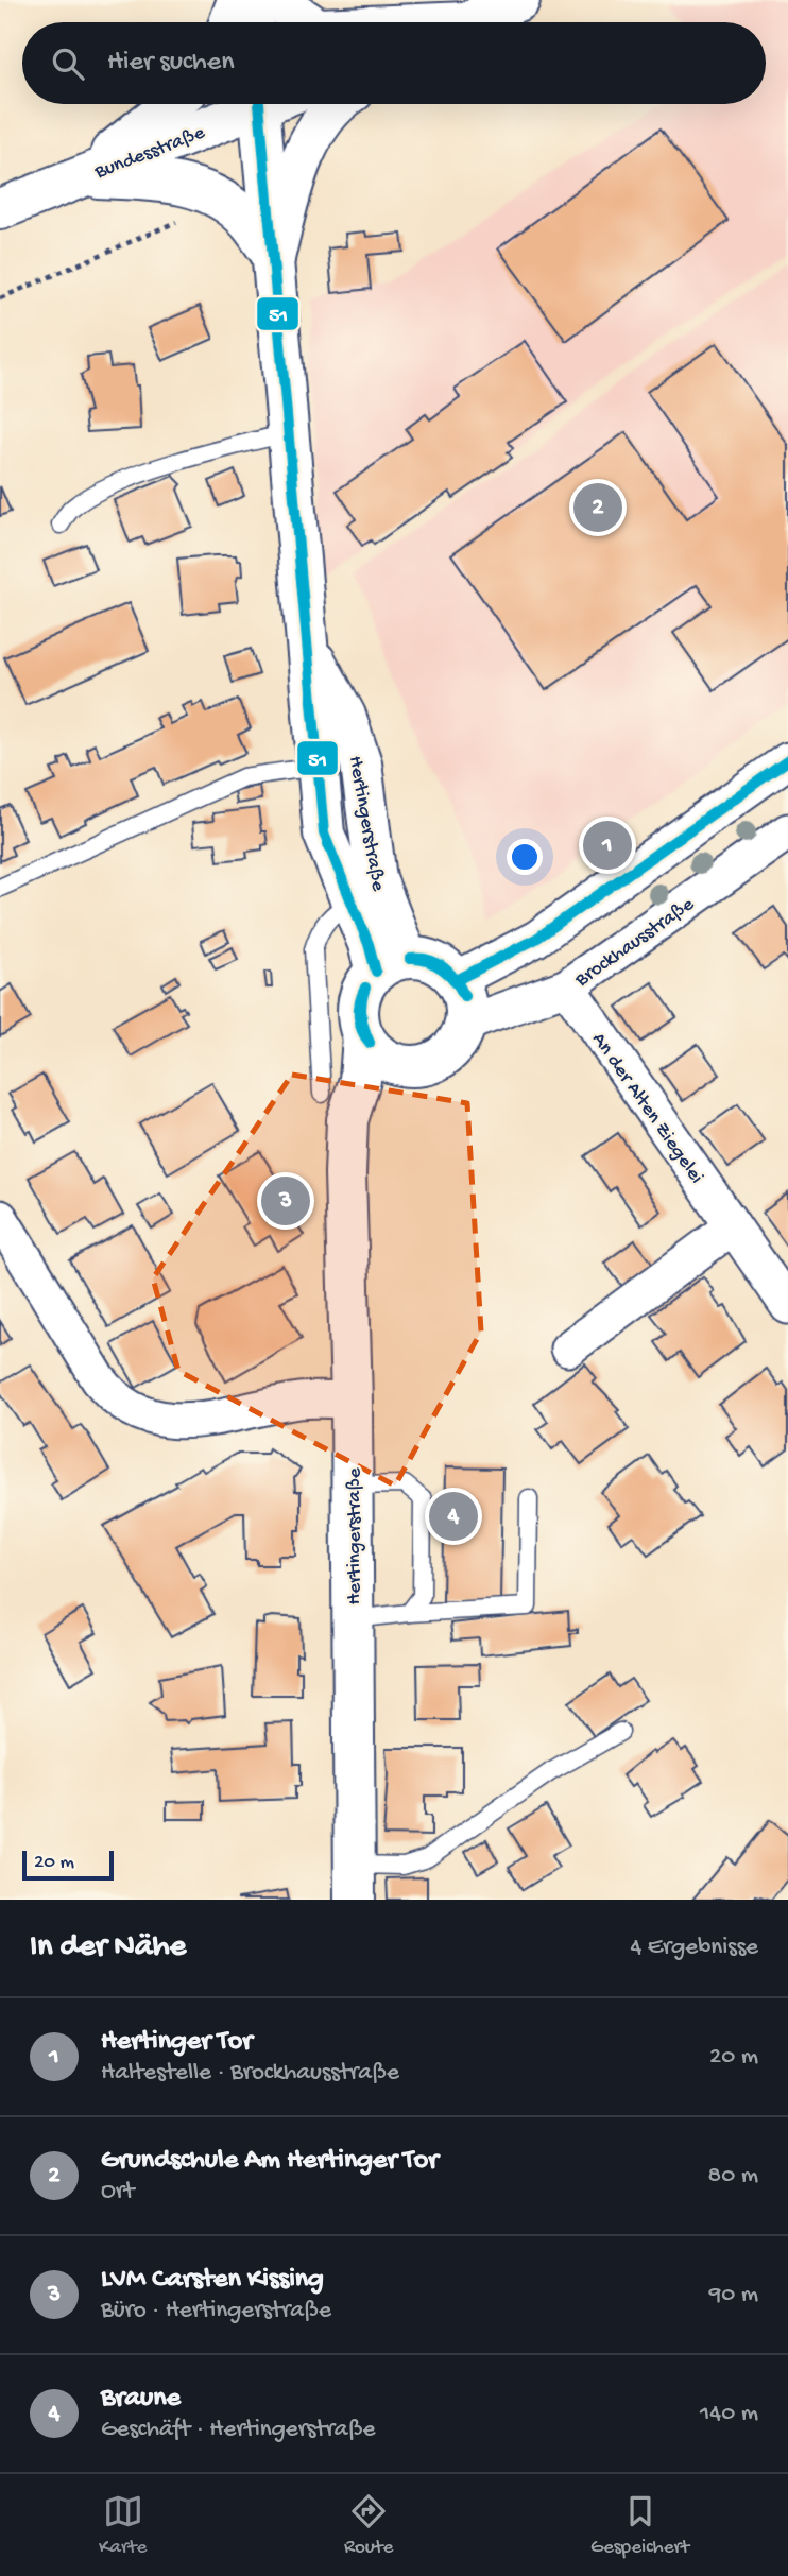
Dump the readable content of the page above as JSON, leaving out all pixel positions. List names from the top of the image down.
{
  "streets": {
    "main road": ["Bundesstraße", "Hertingerstraße"],
    "street": ["Brockhausstraße", "An der Alten Ziegelei"]
  },
  "crossings": [
    ["Hertingerstraße", "Brockhausstraße"],
    ["Brockhausstraße", "An der Alten Ziegelei"]
  ],
  "lines": ["transit line 51"],
  "scale_bar": "20 m",
  "page": {
    "search": "Hier suchen",
    "pins": [
      "2",
      "1",
      "3",
      "4"
    ],
    "scale": "20 m",
    "heading": ["In der Nähe", "4 Ergebnisse"],
    "list": [
      {
        "mark": "1",
        "name": "Hertinger Tor",
        "note": "Haltestelle · Brockhausstraße",
        "value": "20 m"
      },
      {
        "mark": "2",
        "name": "Grundschule Am Hertinger Tor",
        "note": "Ort",
        "value": "80 m"
      },
      {
        "mark": "3",
        "name": "LVM Carsten Kissing",
        "note": "Büro · Hertingerstraße",
        "value": "90 m"
      },
      {
        "mark": "4",
        "name": "Braune",
        "note": "Geschäft · Hertingerstraße",
        "value": "140 m"
      }
    ],
    "nav": ["Karte", "Route", "Gespeichert"]
  }
}
